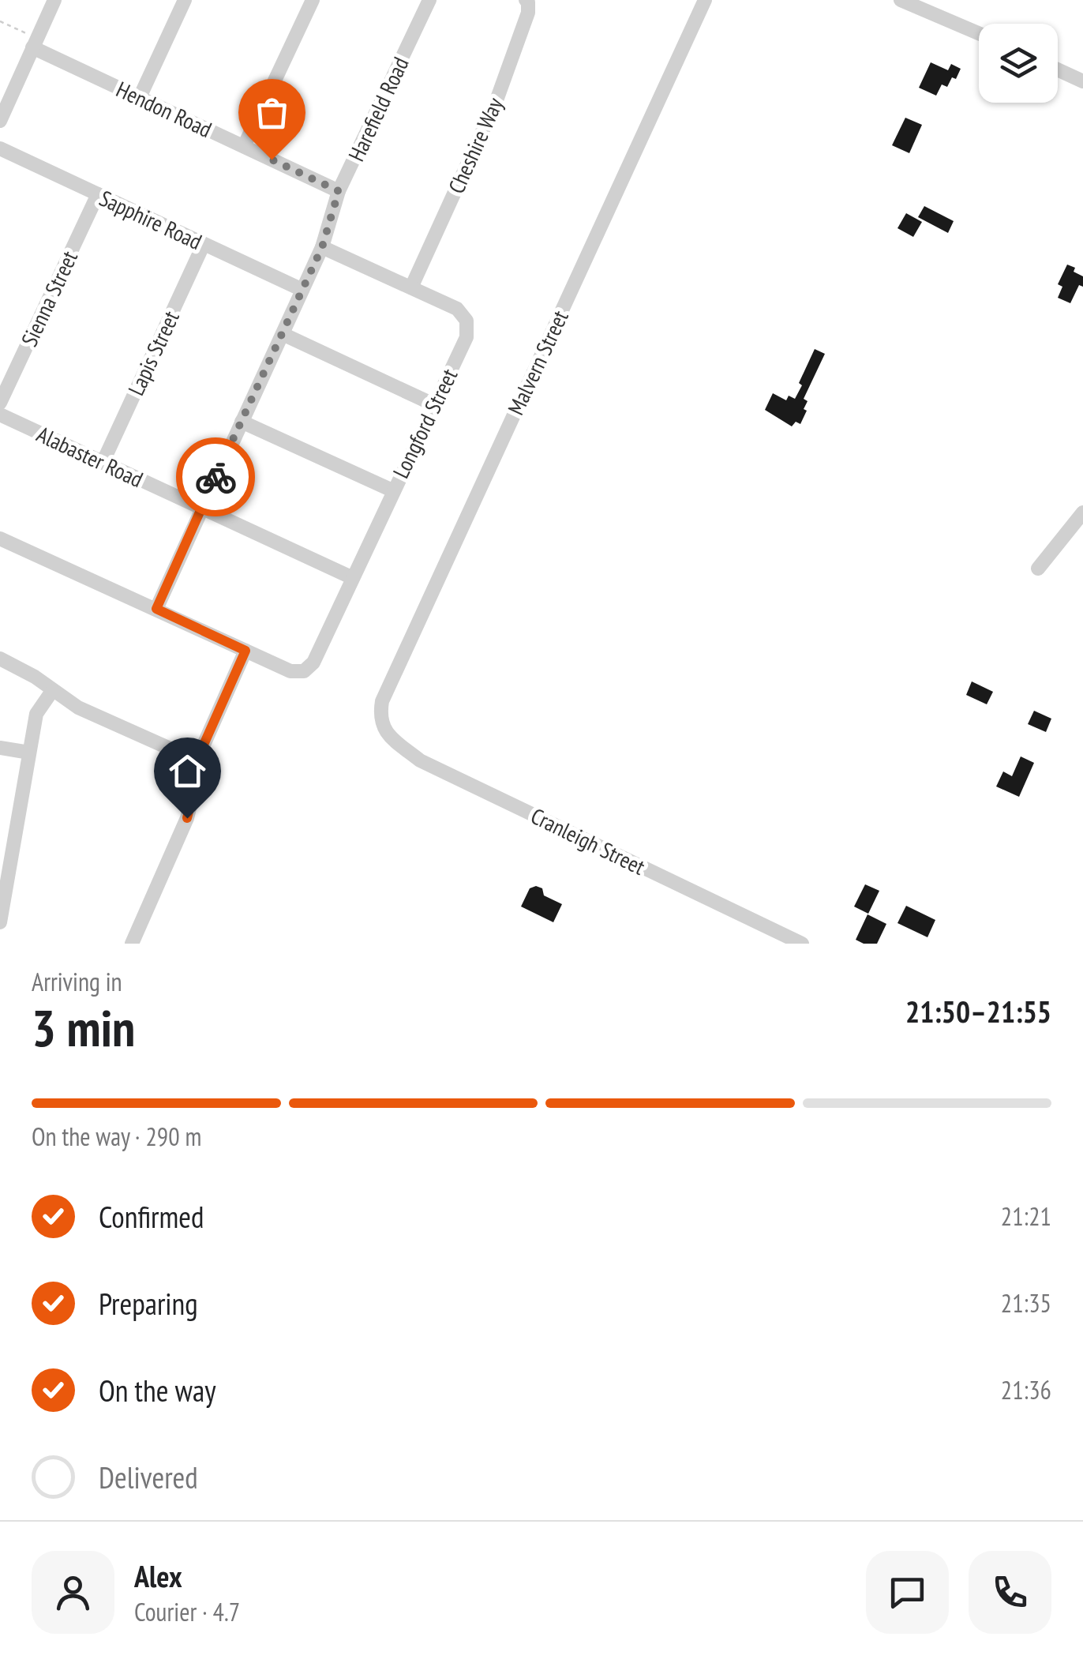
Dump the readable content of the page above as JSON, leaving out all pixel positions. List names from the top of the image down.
{
  "streets": {
    "street": [
      "Hendon Road",
      "Harefield Road",
      "Cheshire Way",
      "Sapphire Road",
      "Sienna Street",
      "Lapis Street",
      "Malvern Street",
      "Longford Street",
      "Alabaster Road",
      "Cranleigh Street"
    ]
  },
  "crossings": [
    ["Hendon Road", "Harefield Road"],
    ["Harefield Road", "Sapphire Road"],
    ["Harefield Road", "Longford Street"],
    ["Harefield Road", "Alabaster Road"],
    ["Cheshire Way", "Longford Street"],
    ["Sapphire Road", "Sienna Street"],
    ["Sapphire Road", "Lapis Street"],
    ["Lapis Street", "Alabaster Road"],
    ["Malvern Street", "Cranleigh Street"],
    ["Longford Street", "Alabaster Road"]
  ],
  "page": {
    "heading": ["3 min", "Arriving in", "21:50–21:55"],
    "panel": ["Alex", "Courier · 4.7"],
    "bar": "On the way · 290 m",
    "list": [
      ["Confirmed", "21:21"],
      ["Preparing", "21:35"],
      ["On the way", "21:36"],
      "Delivered"
    ]
  }
}
